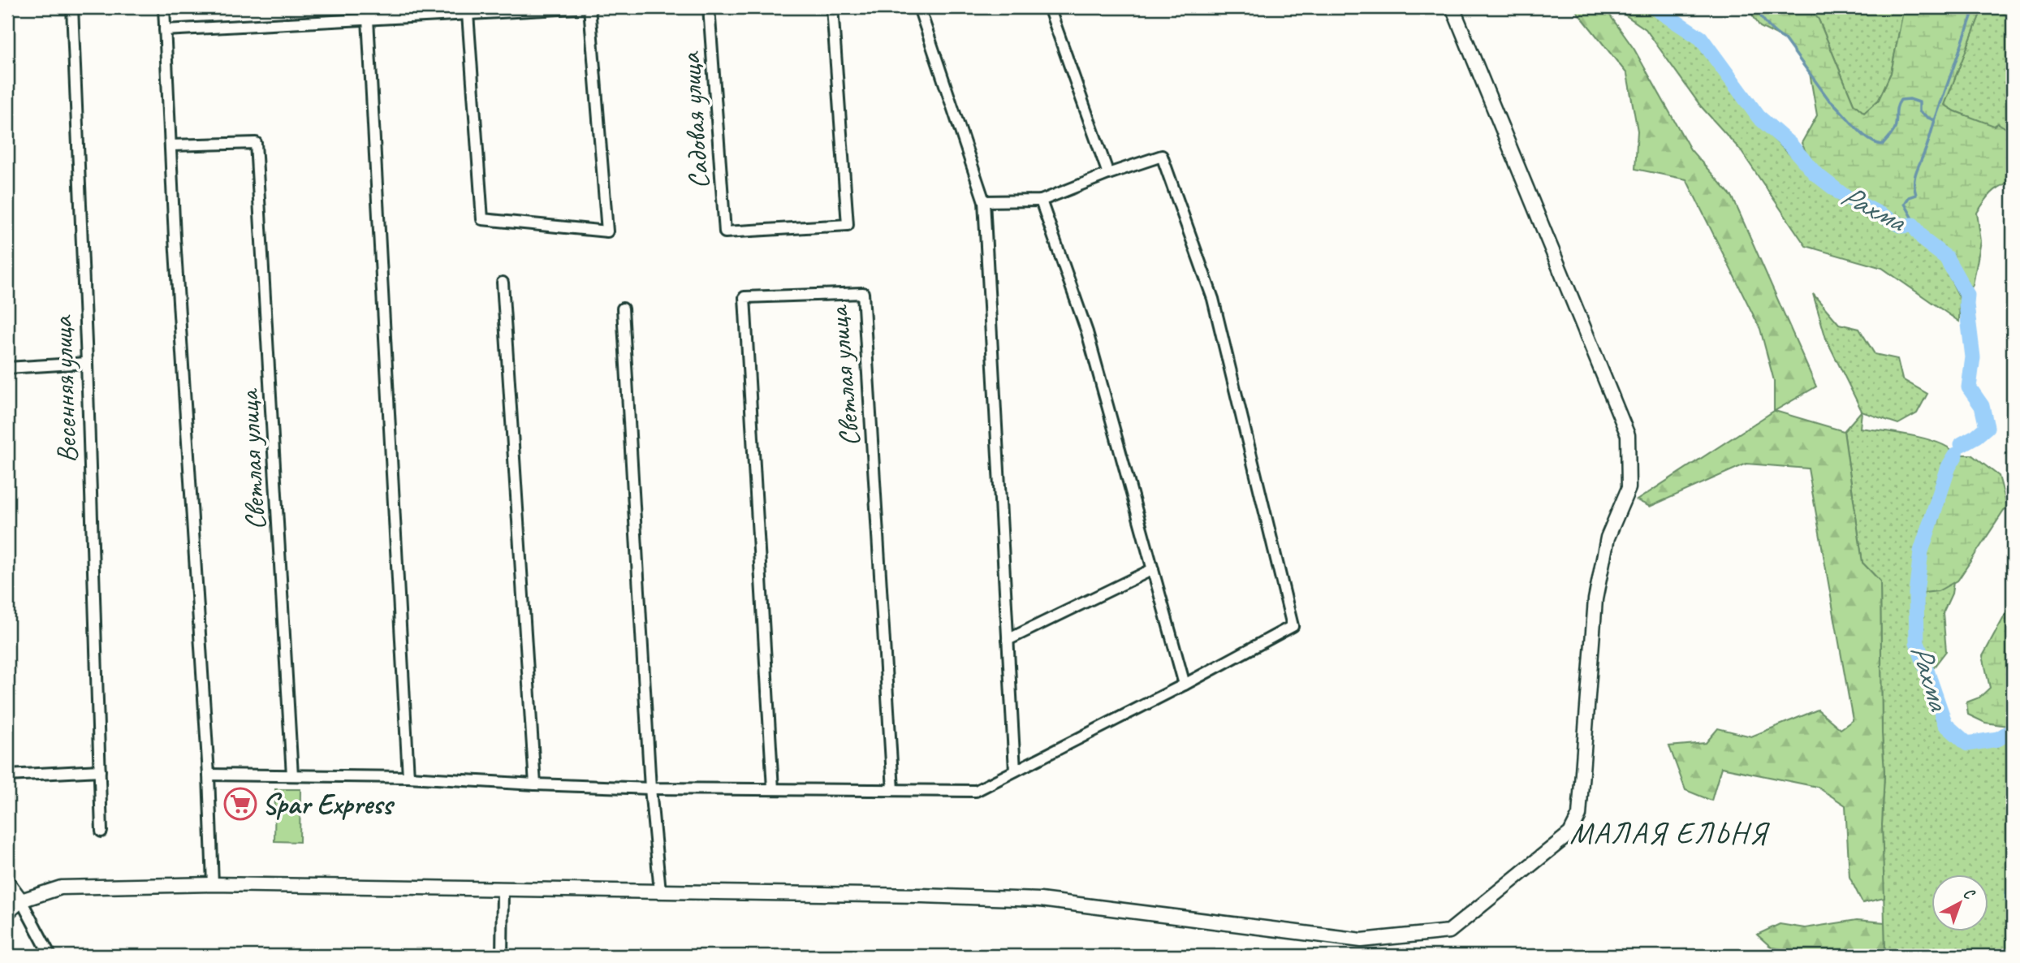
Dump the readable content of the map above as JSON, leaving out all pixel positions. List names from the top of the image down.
{
  "streets": {
    "street": ["Садовая улица", "Светлая улица", "Весенняя улица"]
  },
  "districts": ["МАЛАЯ ЕЛЬНЯ"],
  "water": ["Рахма"],
  "places": {
    "supermarket": ["Spar Express"]
  },
  "north": "top right"
}
